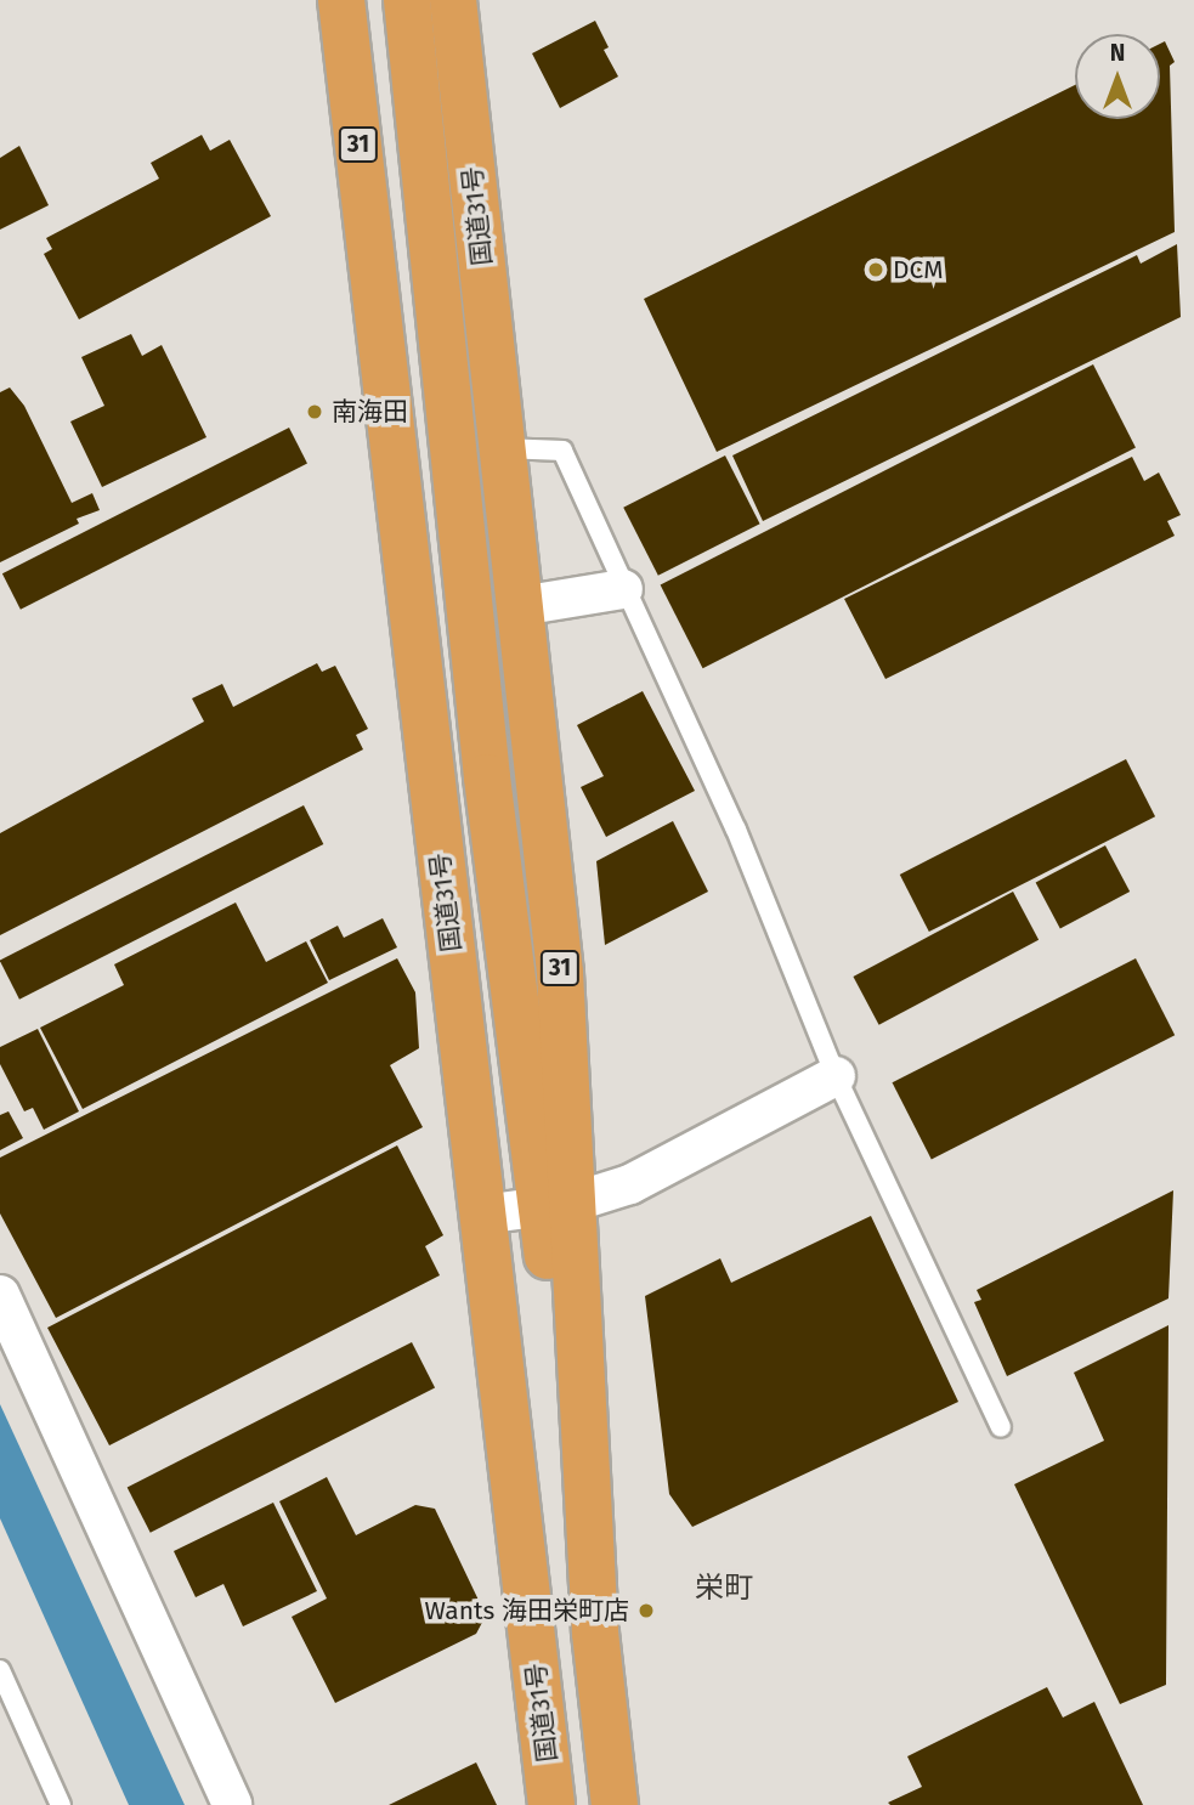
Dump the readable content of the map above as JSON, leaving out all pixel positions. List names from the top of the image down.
{
  "streets": {
    "highway": ["31", "国道31号"]
  },
  "districts": ["栄町"],
  "places": ["DCM", "南海田", "Wants 海田栄町店"],
  "north": "top"
}
